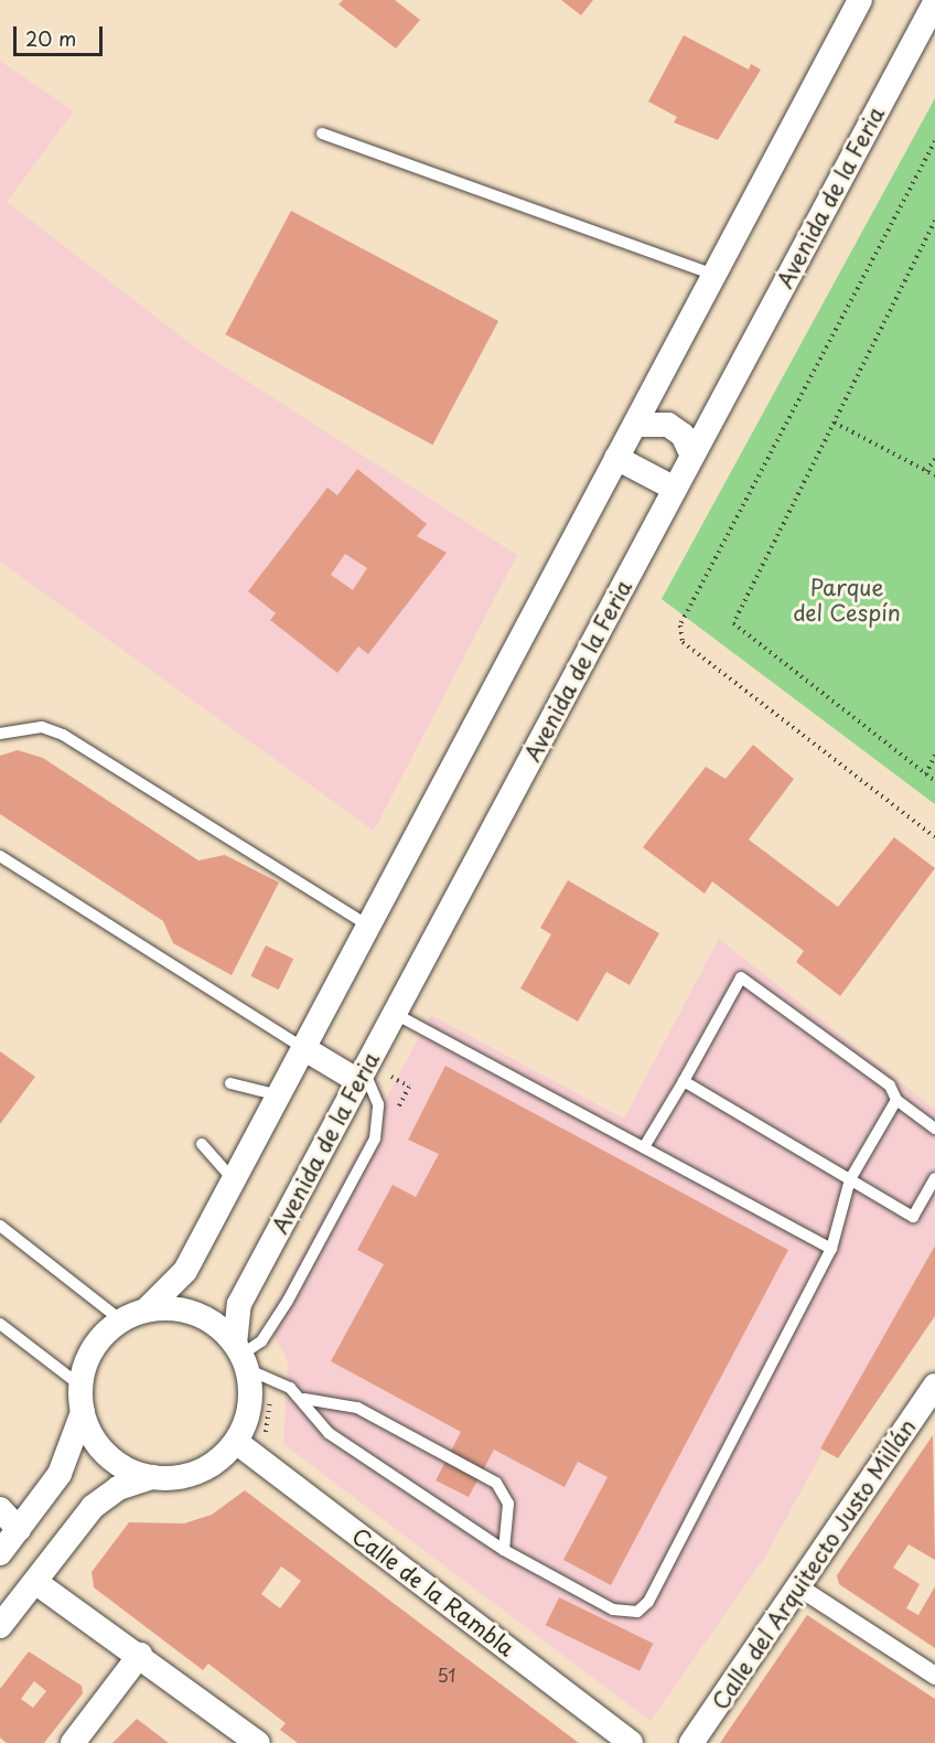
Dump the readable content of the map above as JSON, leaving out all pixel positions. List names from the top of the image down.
{
  "streets": {
    "street": ["Avenida de la Feria", "Calle del Arquitecto Justo Millán", "Calle de la Rambla"]
  },
  "crossings": [
    ["Avenida de la Feria", "Calle de la Rambla"]
  ],
  "parks": ["Parque del Cespín"],
  "house_numbers": ["51"],
  "scale_bar": "20 m"
}
